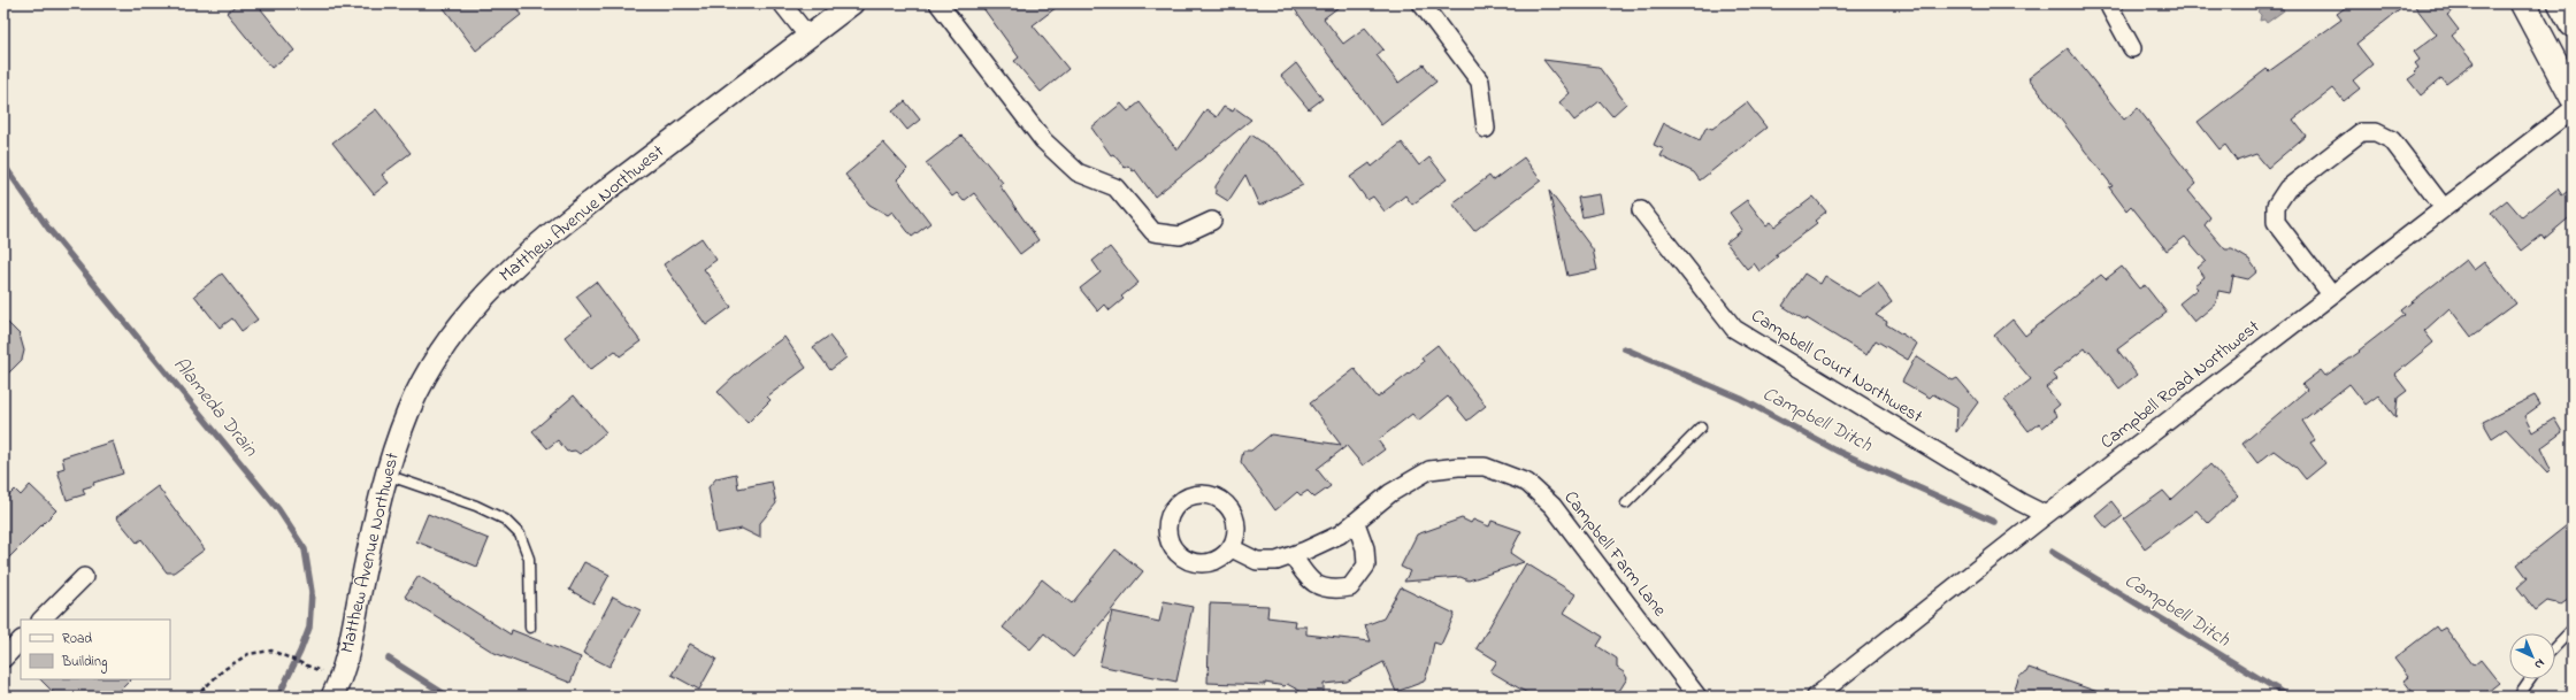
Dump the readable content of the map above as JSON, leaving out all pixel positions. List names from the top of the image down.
{
  "streets": {
    "street": [
      "Matthew Avenue Northwest",
      "Campbell Court Northwest",
      "Campbell Road Northwest",
      "Campbell Farm Lane"
    ]
  },
  "crossings": [
    ["Campbell Court Northwest", "Campbell Road Northwest"]
  ],
  "water": ["Alameda Drain", "Campbell Ditch"],
  "legend": ["Road", "Building"],
  "north": "bottom right"
}
